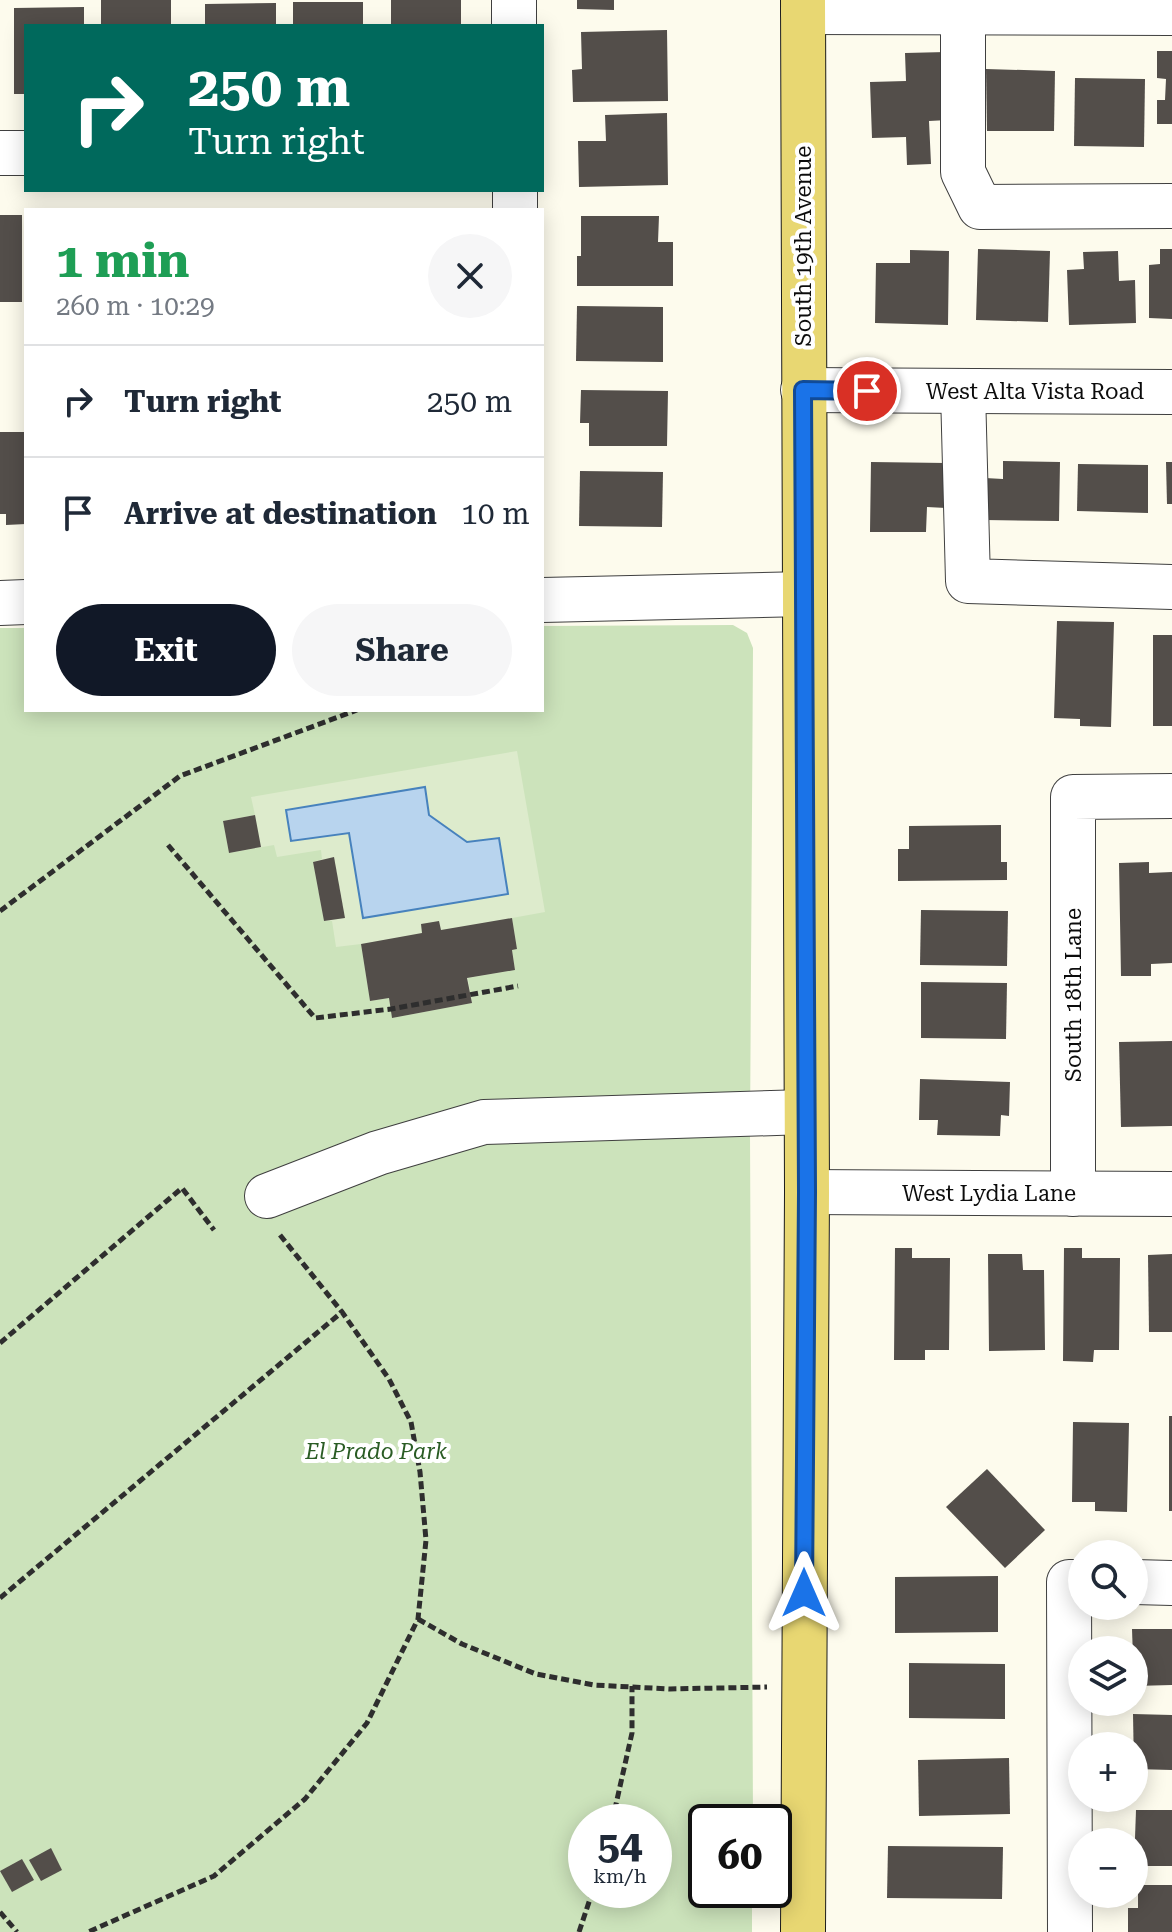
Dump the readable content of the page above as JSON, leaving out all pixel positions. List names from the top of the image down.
{
  "streets": {
    "main road": ["South 19th Avenue"],
    "street": ["West Alta Vista Road", "South 18th Lane", "West Lydia Lane"]
  },
  "crossings": [
    ["South 19th Avenue", "West Alta Vista Road"],
    ["South 19th Avenue", "West Lydia Lane"],
    ["South 18th Lane", "West Lydia Lane"]
  ],
  "parks": ["El Prado Park"],
  "page": {
    "turn": ["250 m", "Turn right"],
    "heading": ["1 min", "260 m · 10:29"],
    "list": [
      {
        "name": "Turn right",
        "value": "250 m"
      },
      {
        "name": "Arrive at destination",
        "value": "10 m"
      }
    ],
    "buttons": ["Exit", "Share"],
    "map_buttons": ["+", "−"],
    "speed": "54 km/h",
    "limit": "60"
  }
}
